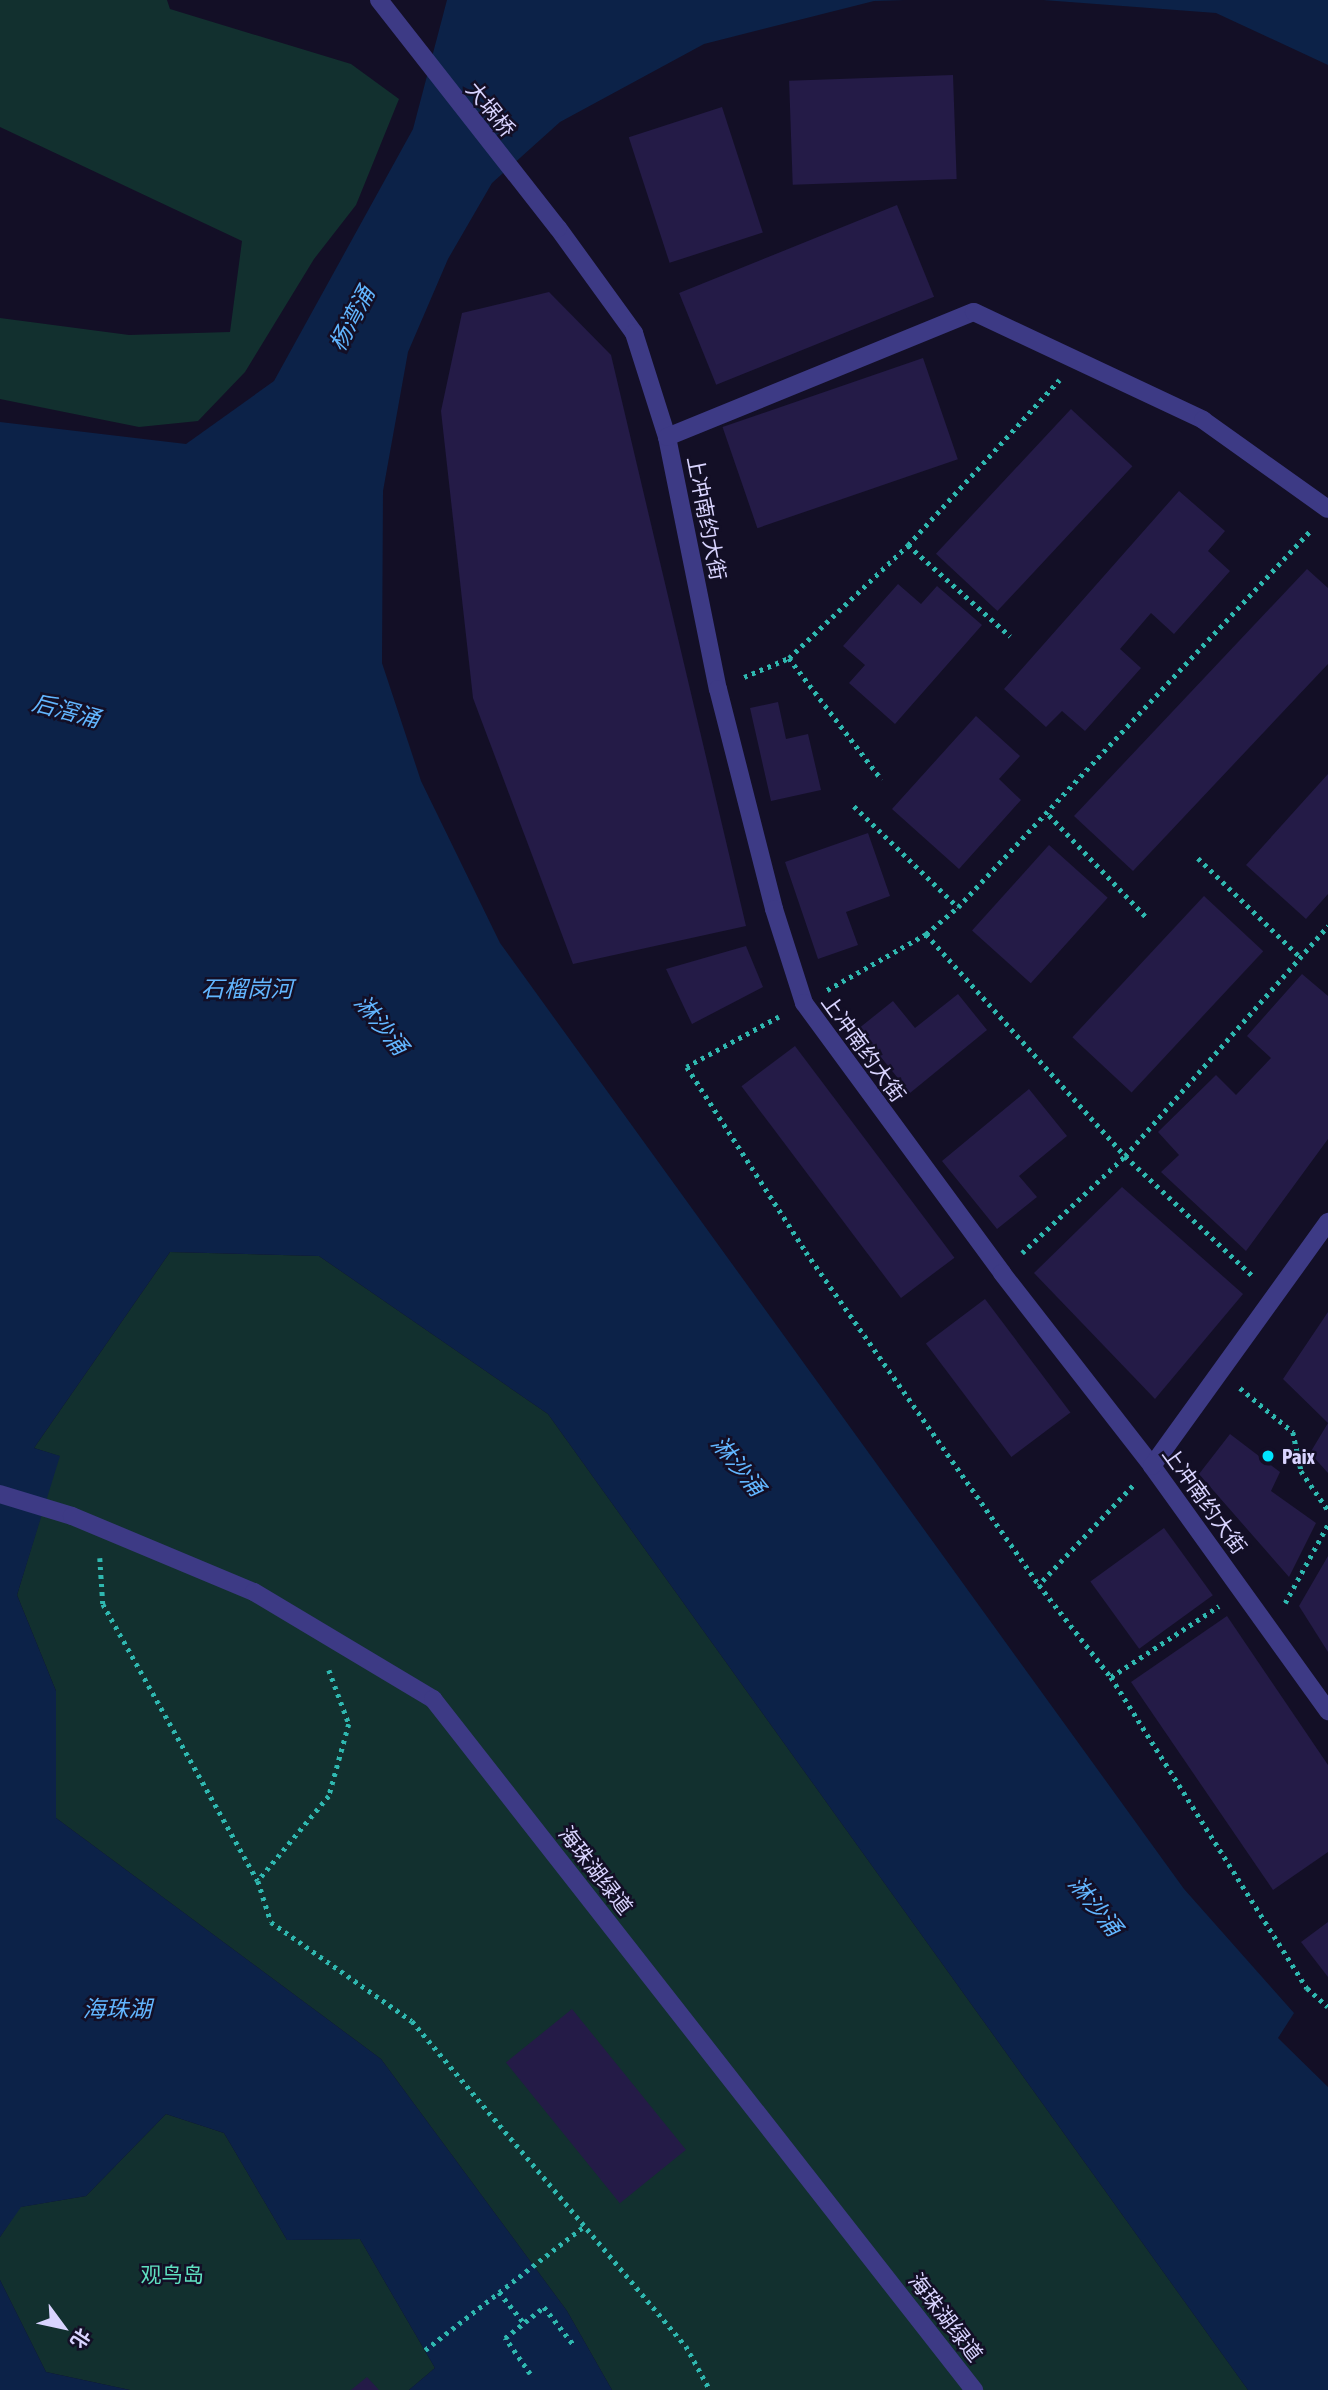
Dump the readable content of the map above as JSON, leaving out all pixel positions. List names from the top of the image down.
{
  "streets": {
    "street": ["大埚桥", "上冲南约大街", "海珠湖绿道"]
  },
  "crossings": [
    ["大埚桥", "上冲南约大街"]
  ],
  "water": [
    "杨湾涌",
    "后滘涌",
    "石榴岗河",
    "淋沙涌",
    "海珠湖"
  ],
  "parks": ["观鸟岛"],
  "places": ["Paix"],
  "north": "bottom right"
}
